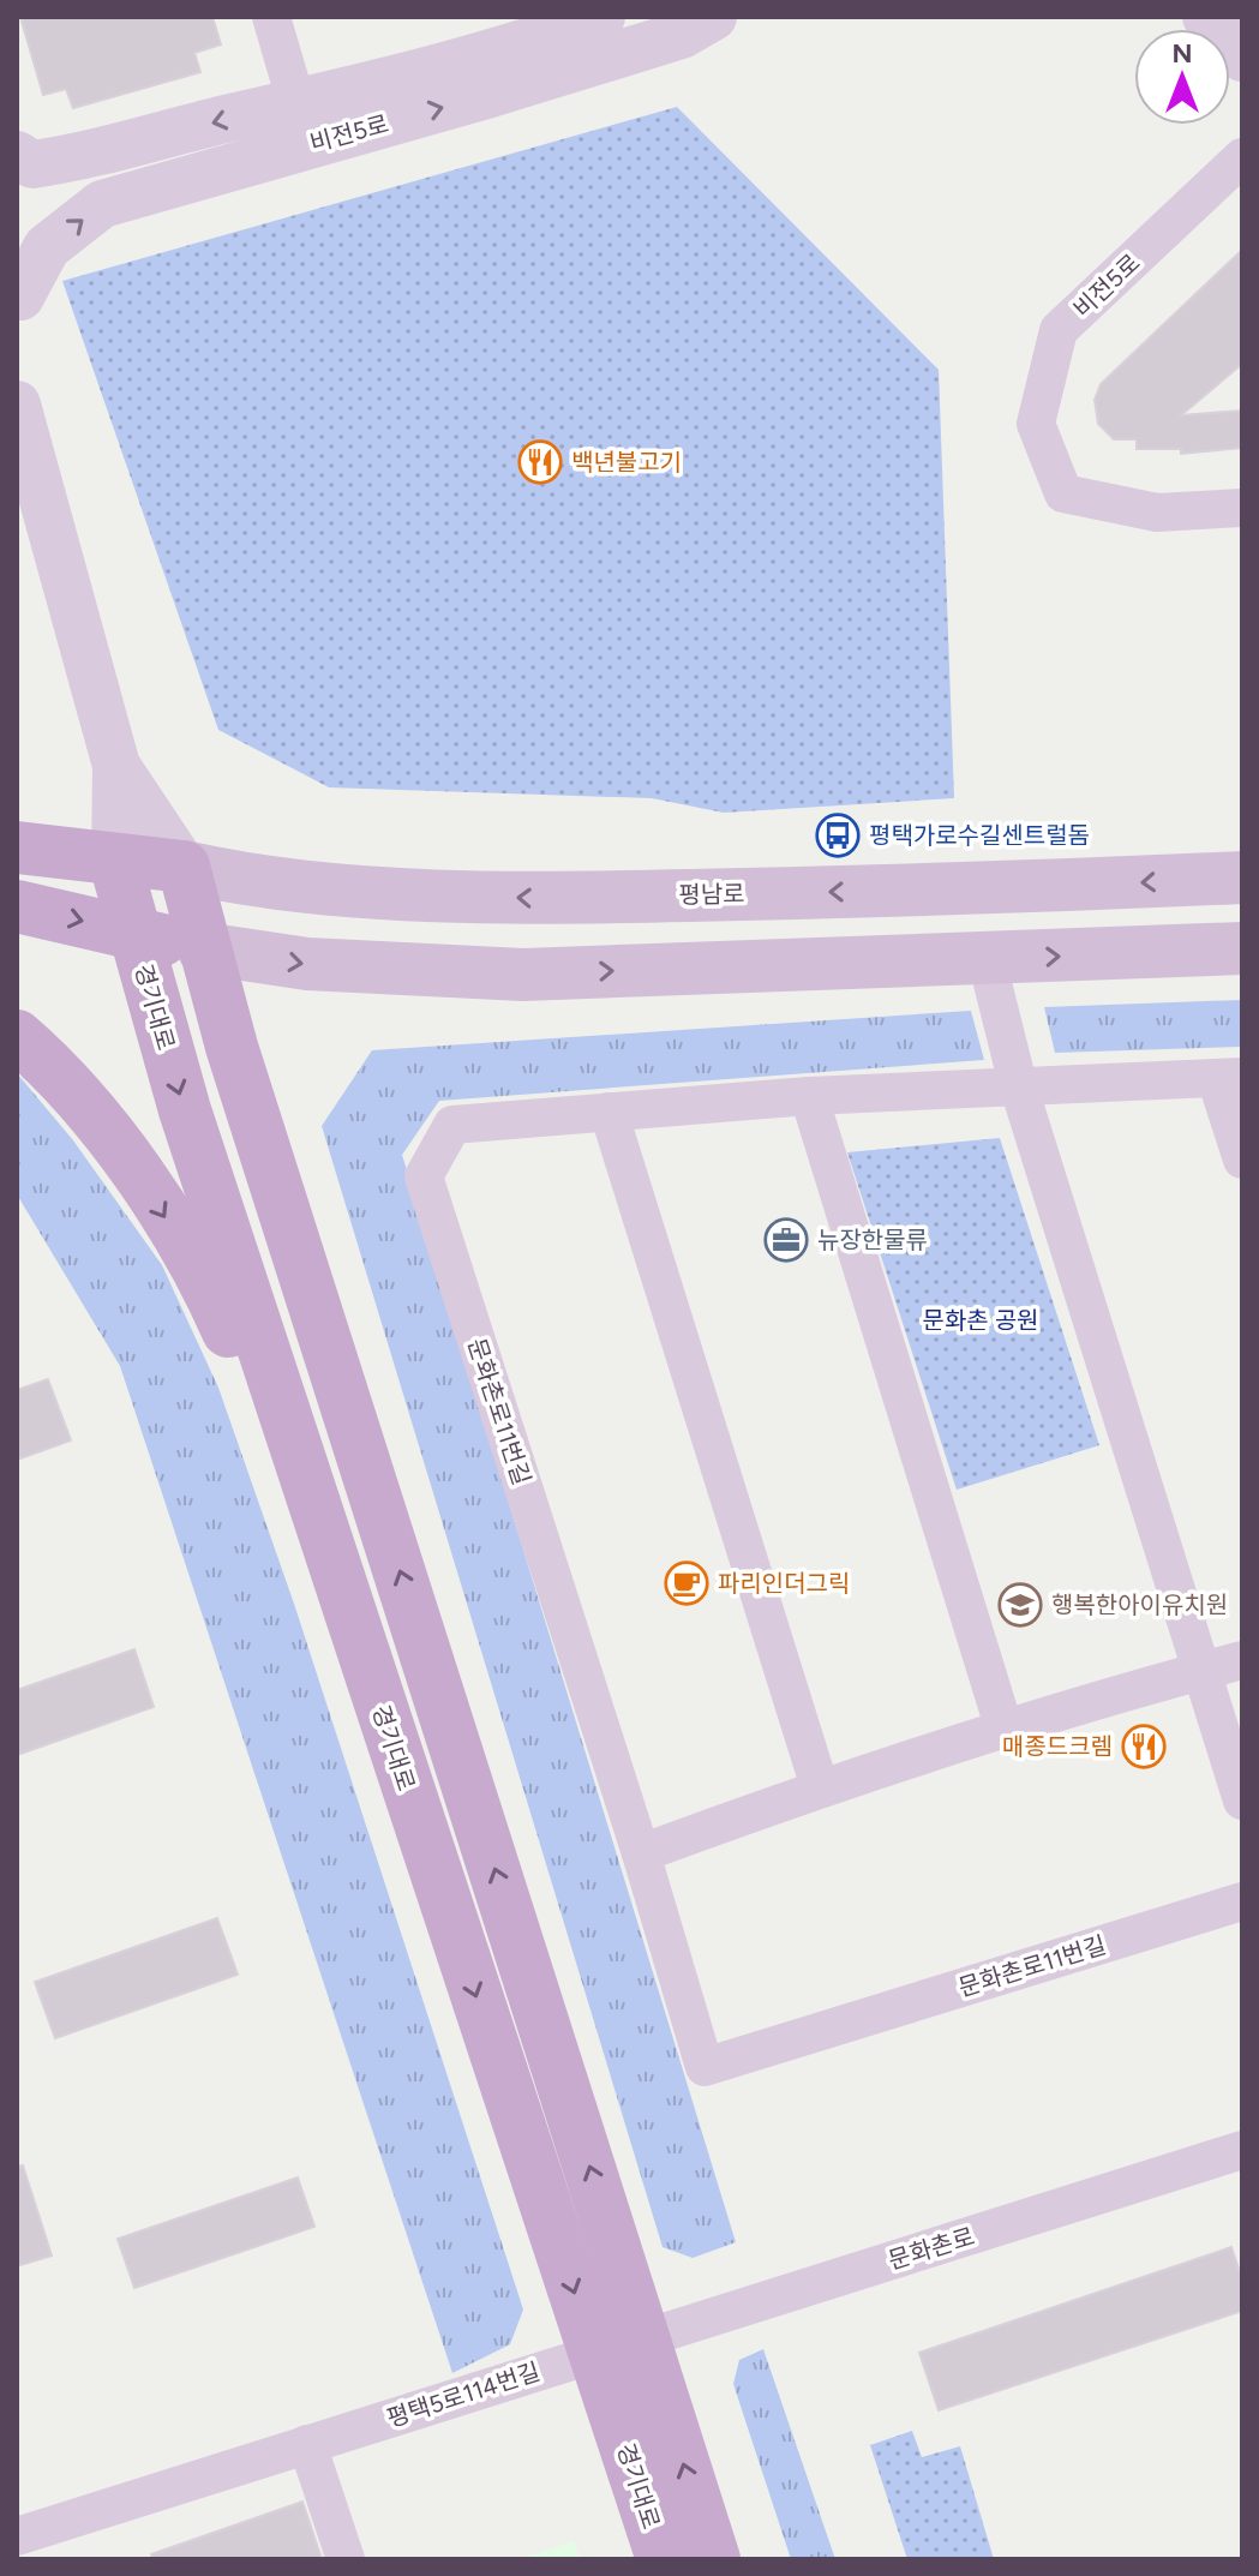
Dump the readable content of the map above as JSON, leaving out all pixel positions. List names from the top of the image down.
{
  "streets": {
    "main road": ["평남로", "경기대로"],
    "street": [
      "비전5로",
      "문화촌로11번길",
      "문화촌로",
      "평택5로114번길"
    ]
  },
  "crossings": [
    ["평남로", "경기대로"],
    ["경기대로", "문화촌로"],
    ["경기대로", "평택5로114번길"],
    ["문화촌로", "평택5로114번길"]
  ],
  "parks": ["문화촌 공원"],
  "places": {
    "restaurant": ["백년불고기", "매종드크렘"],
    "bus stop": ["평택가로수길센트럴돔"],
    "office": ["뉴장한물류"],
    "cafe": ["파리인더그릭"],
    "school or university": ["행복한아이유치원"]
  },
  "north": "top"
}
